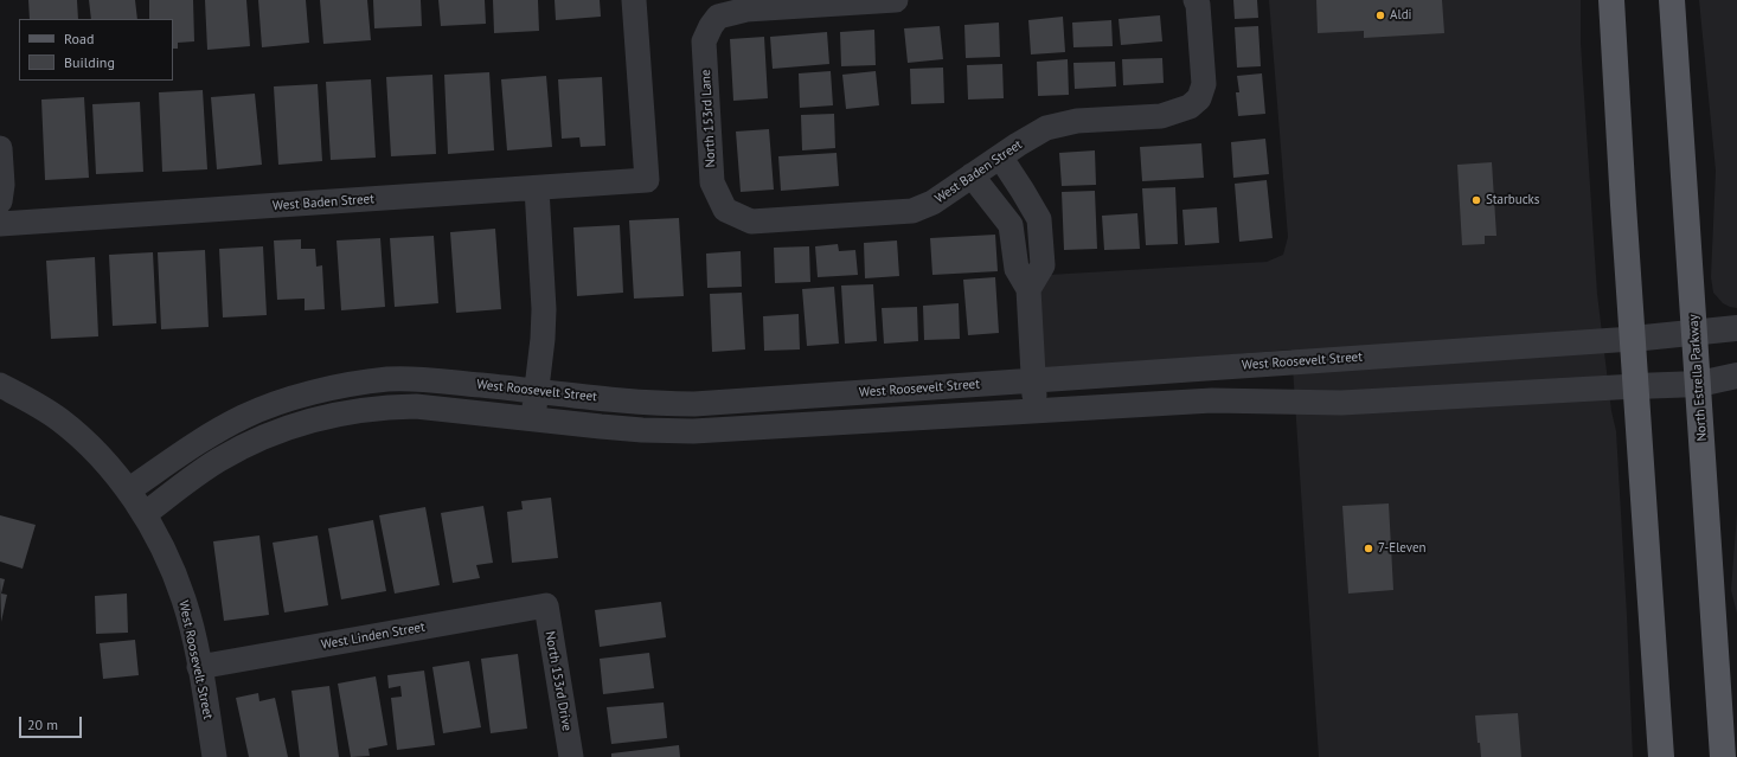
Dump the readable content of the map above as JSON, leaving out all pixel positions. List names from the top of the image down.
{
  "streets": {
    "main road": ["North Estrella Parkway"],
    "street": [
      "North 153rd Lane",
      "West Baden Street",
      "West Roosevelt Street",
      "West Linden Street",
      "North 153rd Drive"
    ]
  },
  "crossings": [
    ["North 153rd Lane", "West Baden Street"],
    ["West Roosevelt Street", "North Estrella Parkway"],
    ["West Roosevelt Street", "West Linden Street"],
    ["West Linden Street", "North 153rd Drive"]
  ],
  "places": ["Aldi", "Starbucks", "7-Eleven"],
  "legend": ["Road", "Building"],
  "scale_bar": "20 m"
}
